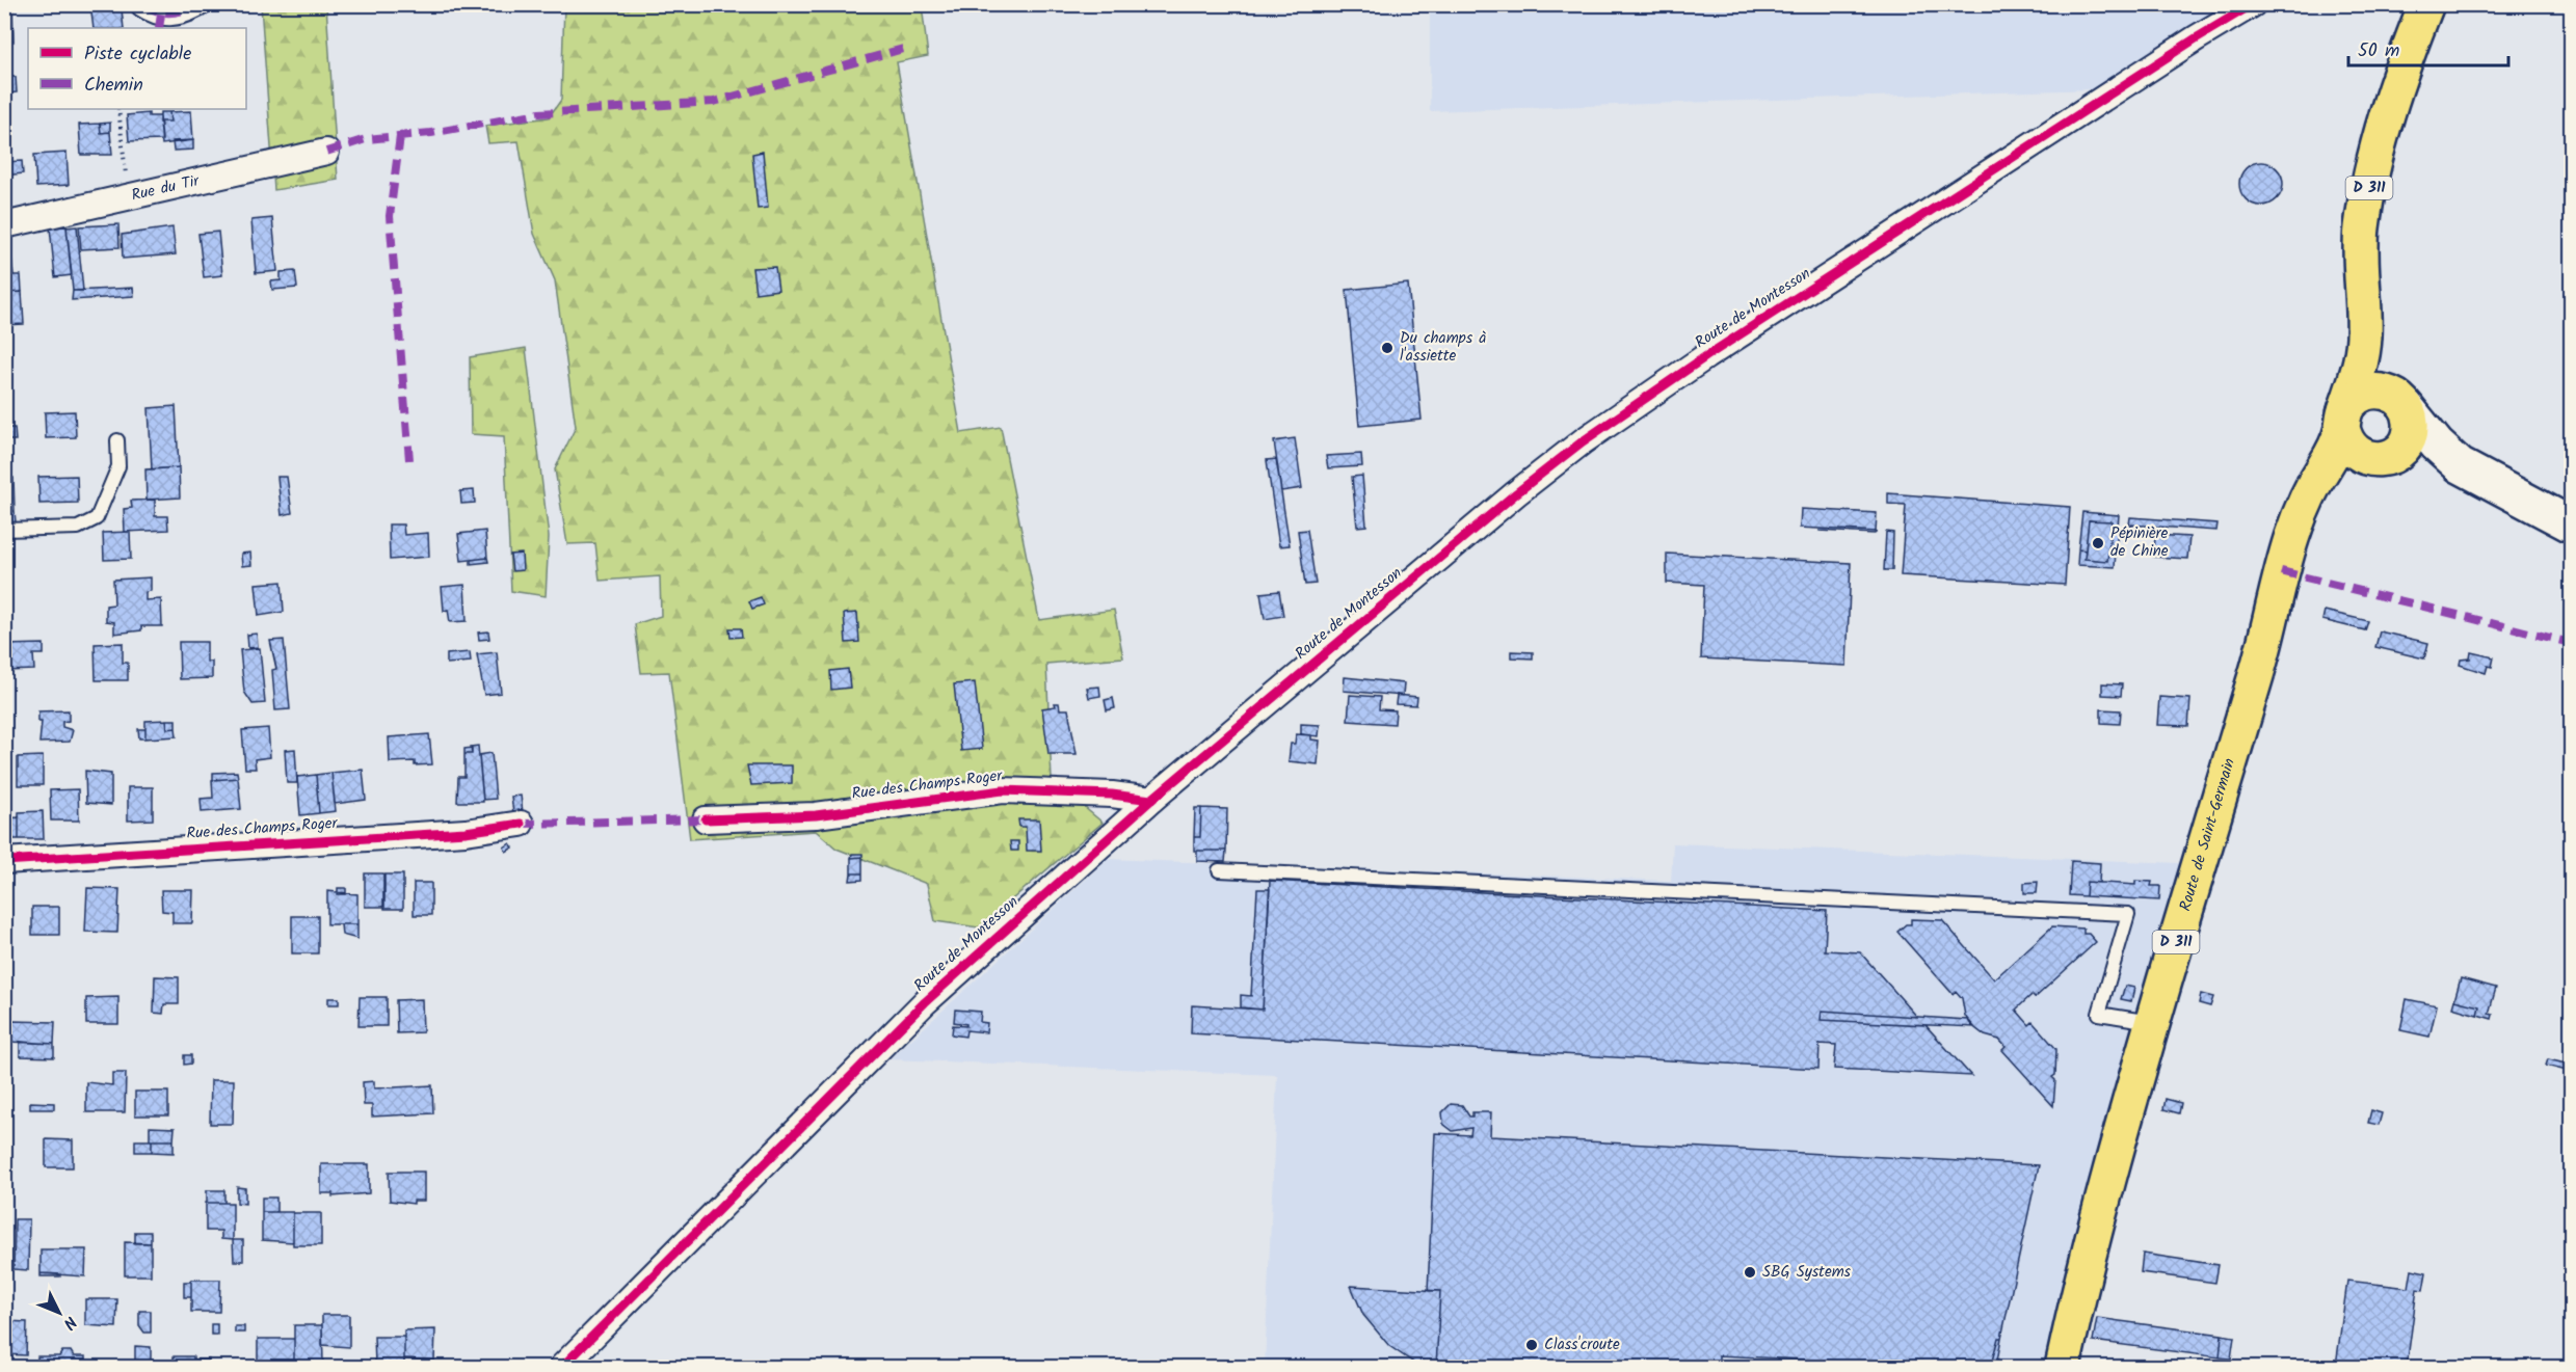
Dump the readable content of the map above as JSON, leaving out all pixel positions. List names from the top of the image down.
{
  "streets": {
    "main road": ["D 311", "Route de Saint-Germain"],
    "street": ["Rue du Tir", "Route de Montesson", "Rue des Champs Roger"]
  },
  "crossings": [
    ["Route de Montesson", "Rue des Champs Roger"]
  ],
  "places": [
    "Du champs à l'assiette",
    "Pépinière de Chine",
    "SBG Systems",
    "Class'croute"
  ],
  "legend": ["Piste cyclable", "Chemin"],
  "scale_bar": "50 m",
  "north": "bottom right"
}
